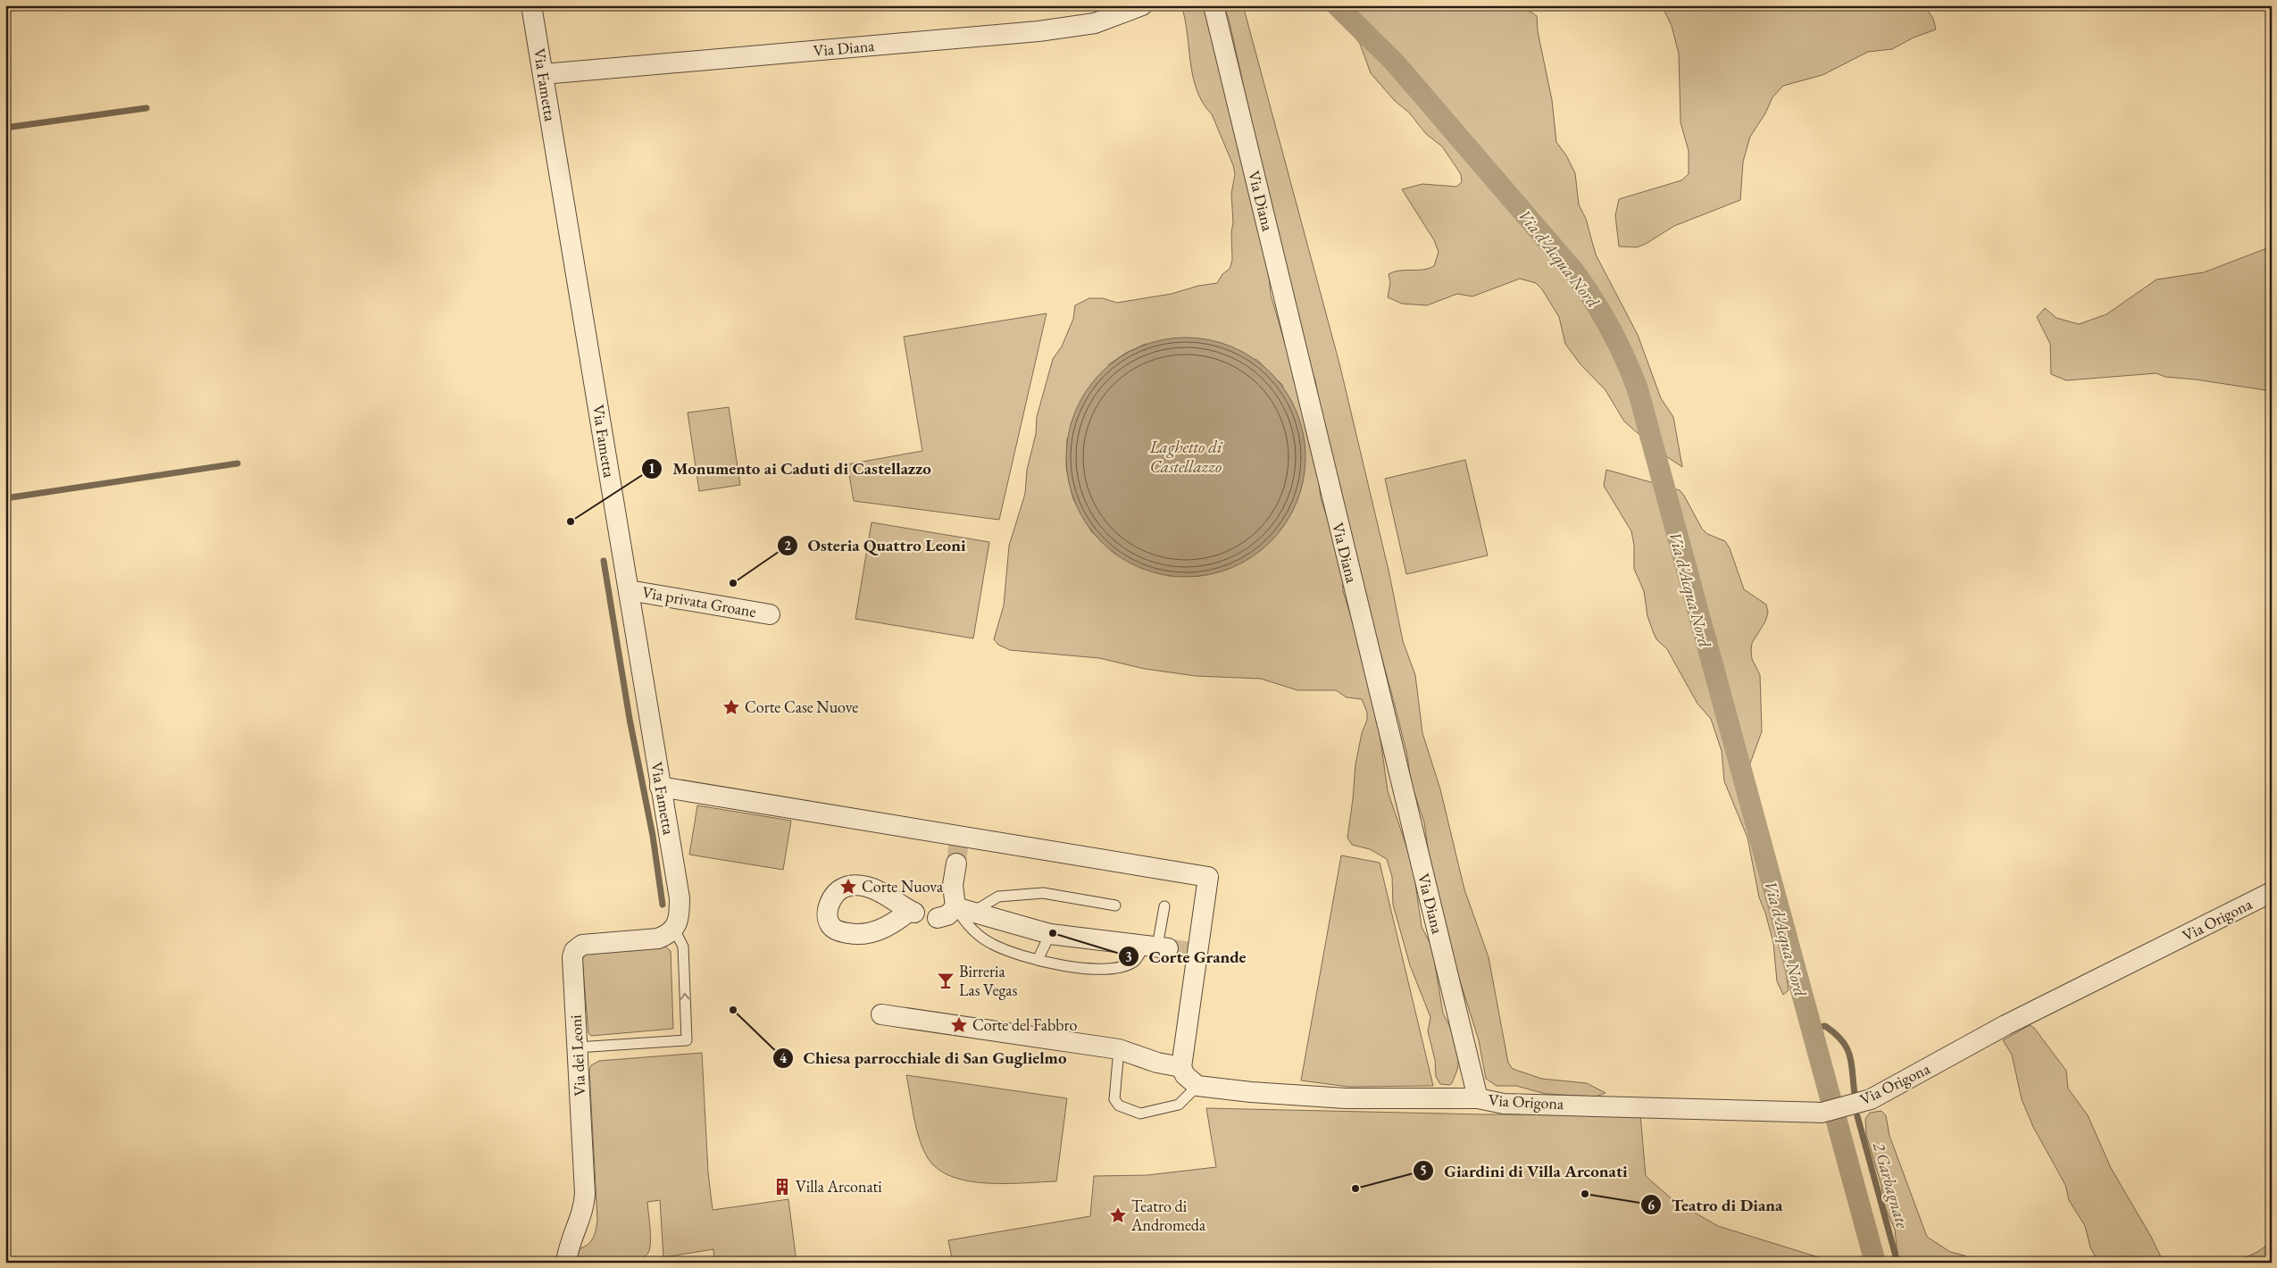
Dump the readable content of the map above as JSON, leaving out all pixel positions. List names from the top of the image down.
{
  "streets": {
    "street": [
      "Via Diana",
      "Via Fametta",
      "Via privata Groane",
      "Via Origona",
      "Via dei Leoni"
    ]
  },
  "crossings": [
    ["Via Diana", "Via Fametta"],
    ["Via Diana", "Via Origona"],
    ["Via Fametta", "Via privata Groane"],
    ["Via Fametta", "Via dei Leoni"]
  ],
  "water": ["Via d'Acqua Nord", "Laghetto di Castellazzo", "2 Garbagnate"],
  "places": {
    "other": [
      "Monumento ai Caduti di Castellazzo",
      "Osteria Quattro Leoni",
      "Corte Grande",
      "Chiesa parrocchiale di San Guglielmo",
      "Giardini di Villa Arconati",
      "Teatro di Diana"
    ],
    "place": [
      "Corte Case Nuove",
      "Corte Nuova",
      "Corte del Fabbro",
      "Teatro di Andromeda"
    ],
    "bar": ["Birreria Las Vegas"],
    "building": ["Villa Arconati"]
  }
}
